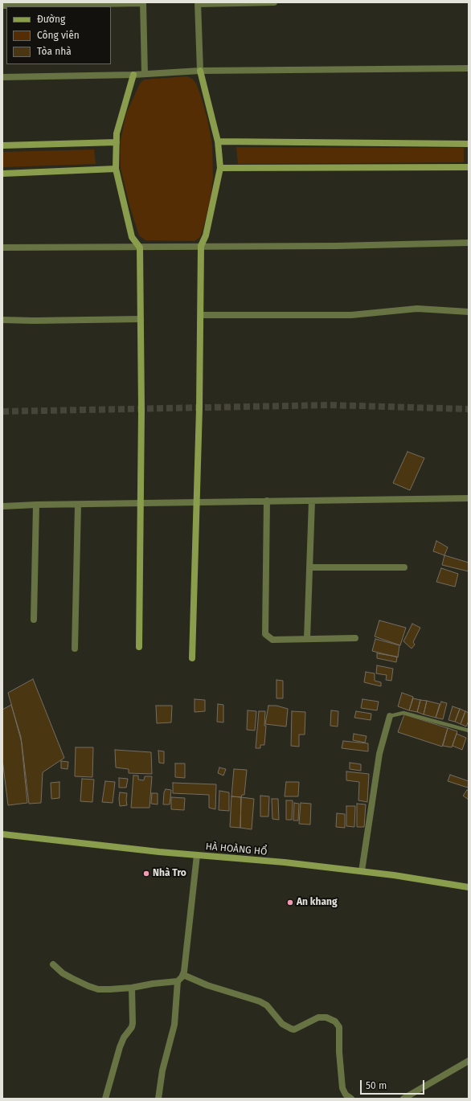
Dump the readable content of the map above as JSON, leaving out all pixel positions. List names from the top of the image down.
{
  "streets": {
    "street": ["HÀ HOÀNG HỔ"]
  },
  "places": ["Nhà Tro", "An khang"],
  "legend": ["Đường", "Công viên", "Tòa nhà"],
  "scale_bar": "50 m"
}
